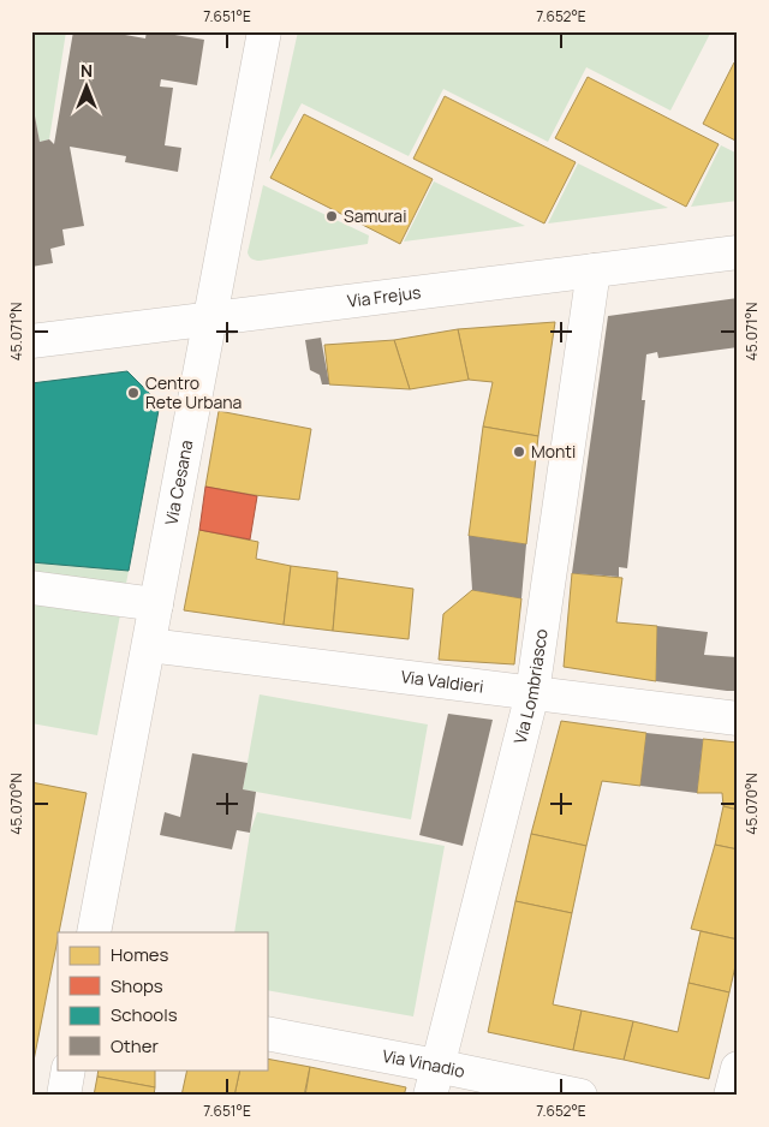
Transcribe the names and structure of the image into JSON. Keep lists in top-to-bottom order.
{
  "streets": {
    "street": [
      "Via Frejus",
      "Via Cesana",
      "Via Valdieri",
      "Via Lombriasco",
      "Via Vinadio"
    ]
  },
  "crossings": [
    ["Via Frejus", "Via Cesana"],
    ["Via Frejus", "Via Lombriasco"],
    ["Via Cesana", "Via Valdieri"],
    ["Via Valdieri", "Via Lombriasco"],
    ["Via Lombriasco", "Via Vinadio"]
  ],
  "places": ["Samurai", "Centro Rete Urbana", "Monti"],
  "legend": [
    "Homes",
    "Shops",
    "Schools",
    "Other"
  ],
  "north": "top",
  "coordinates": [
    "7.651°E",
    "7.652°E",
    "45.071°N",
    "45.070°N"
  ]
}
